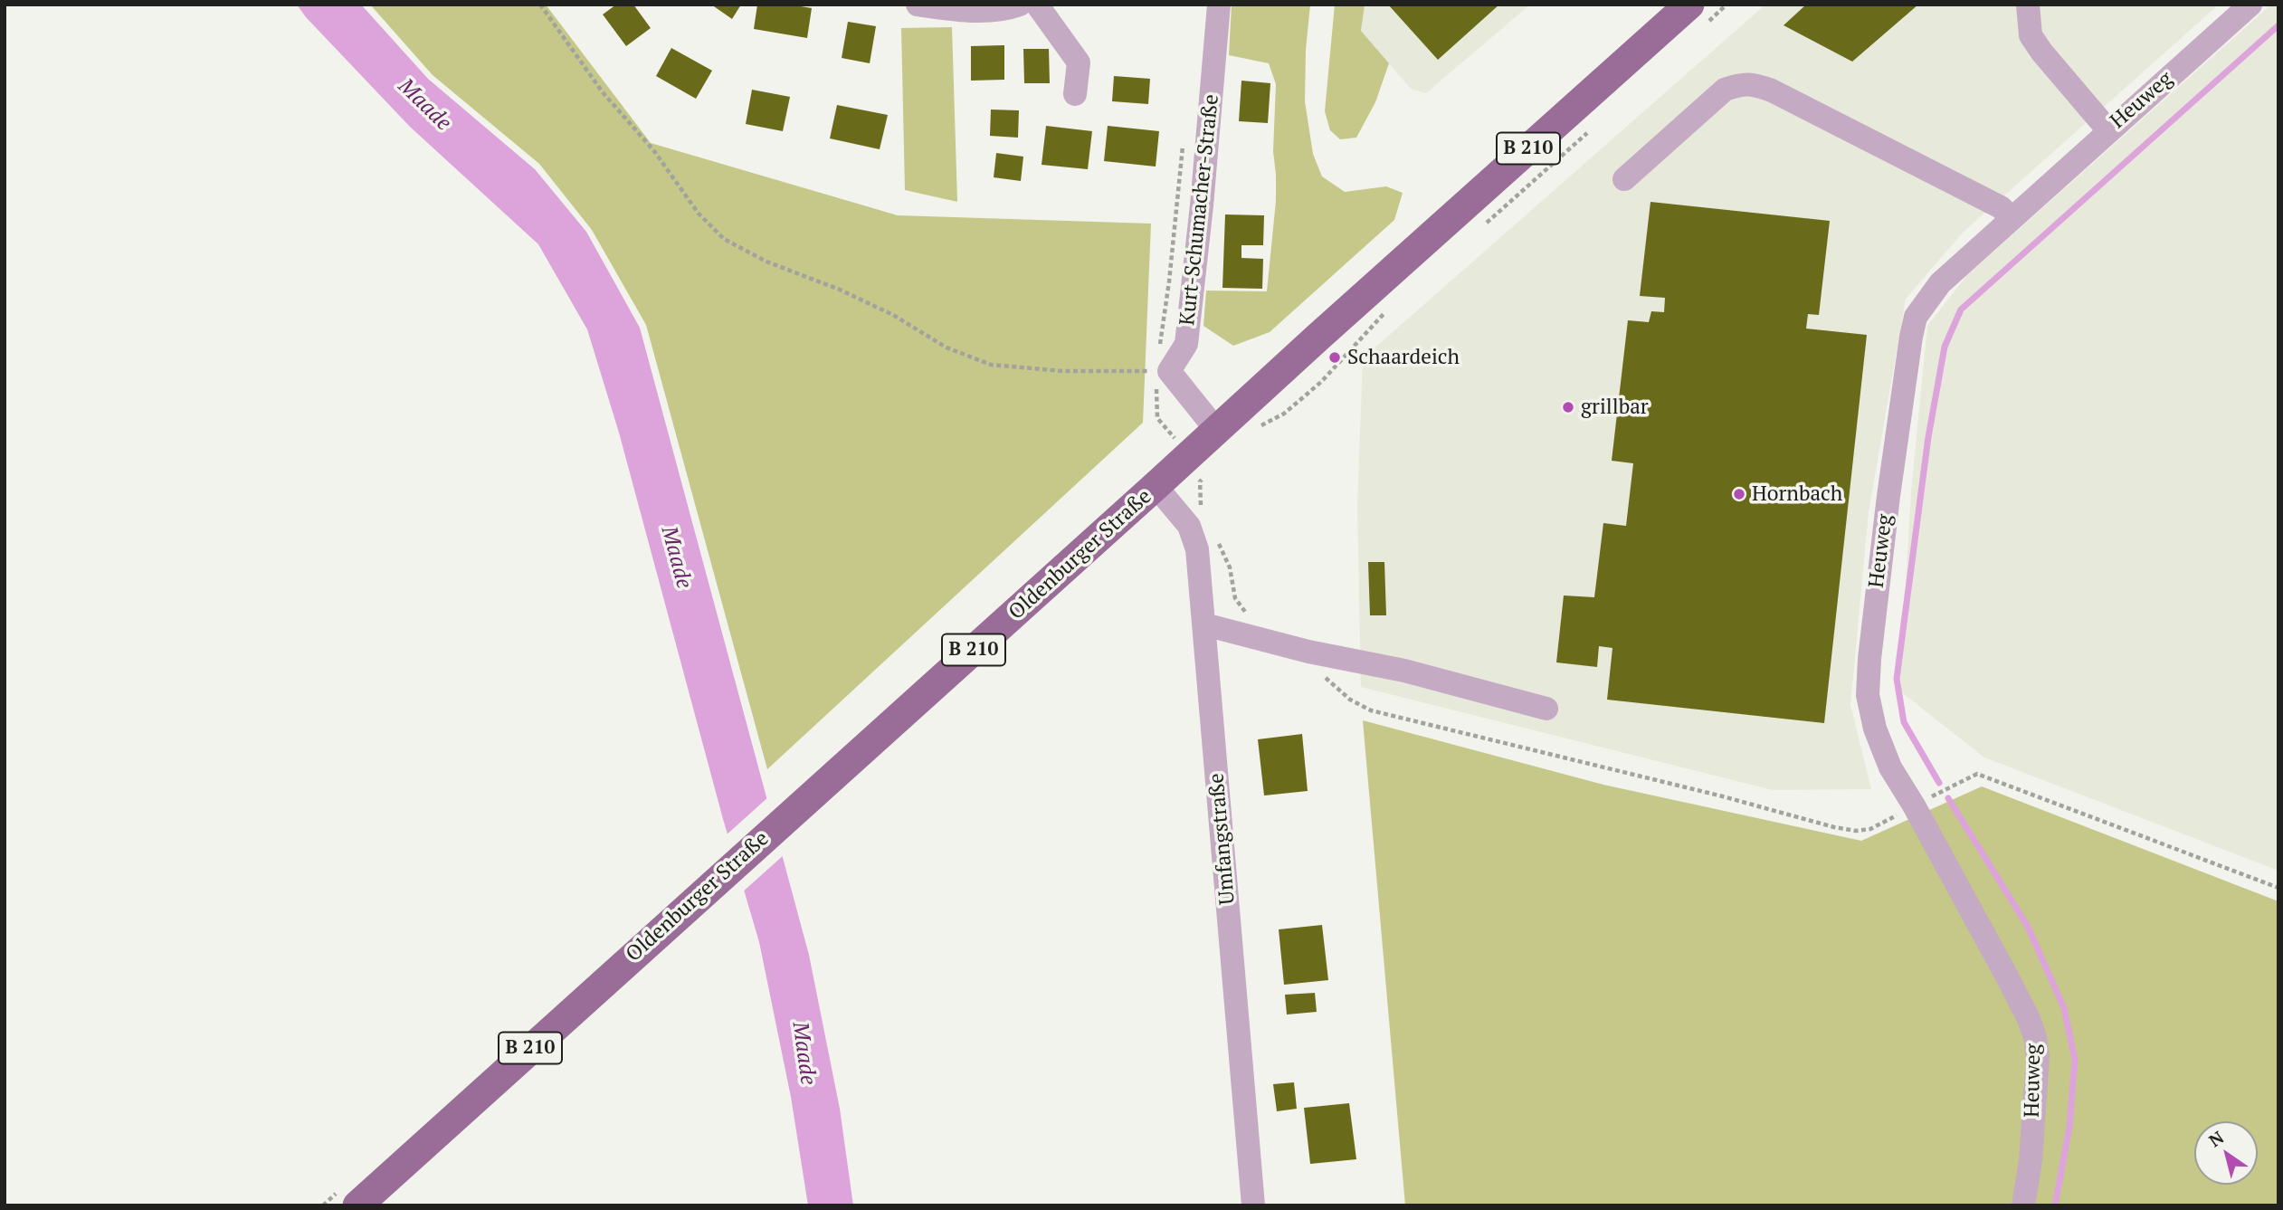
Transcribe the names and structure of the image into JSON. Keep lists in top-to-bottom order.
{
  "streets": {
    "main road": ["B 210", "Oldenburger Straße"],
    "street": ["Heuweg", "Kurt-Schumacher-Straße", "Umfangstraße"]
  },
  "crossings": [
    ["Oldenburger Straße", "Umfangstraße"]
  ],
  "water": ["Maade"],
  "places": ["Schaardeich", "grillbar", "Hornbach"],
  "north": "top left"
}
